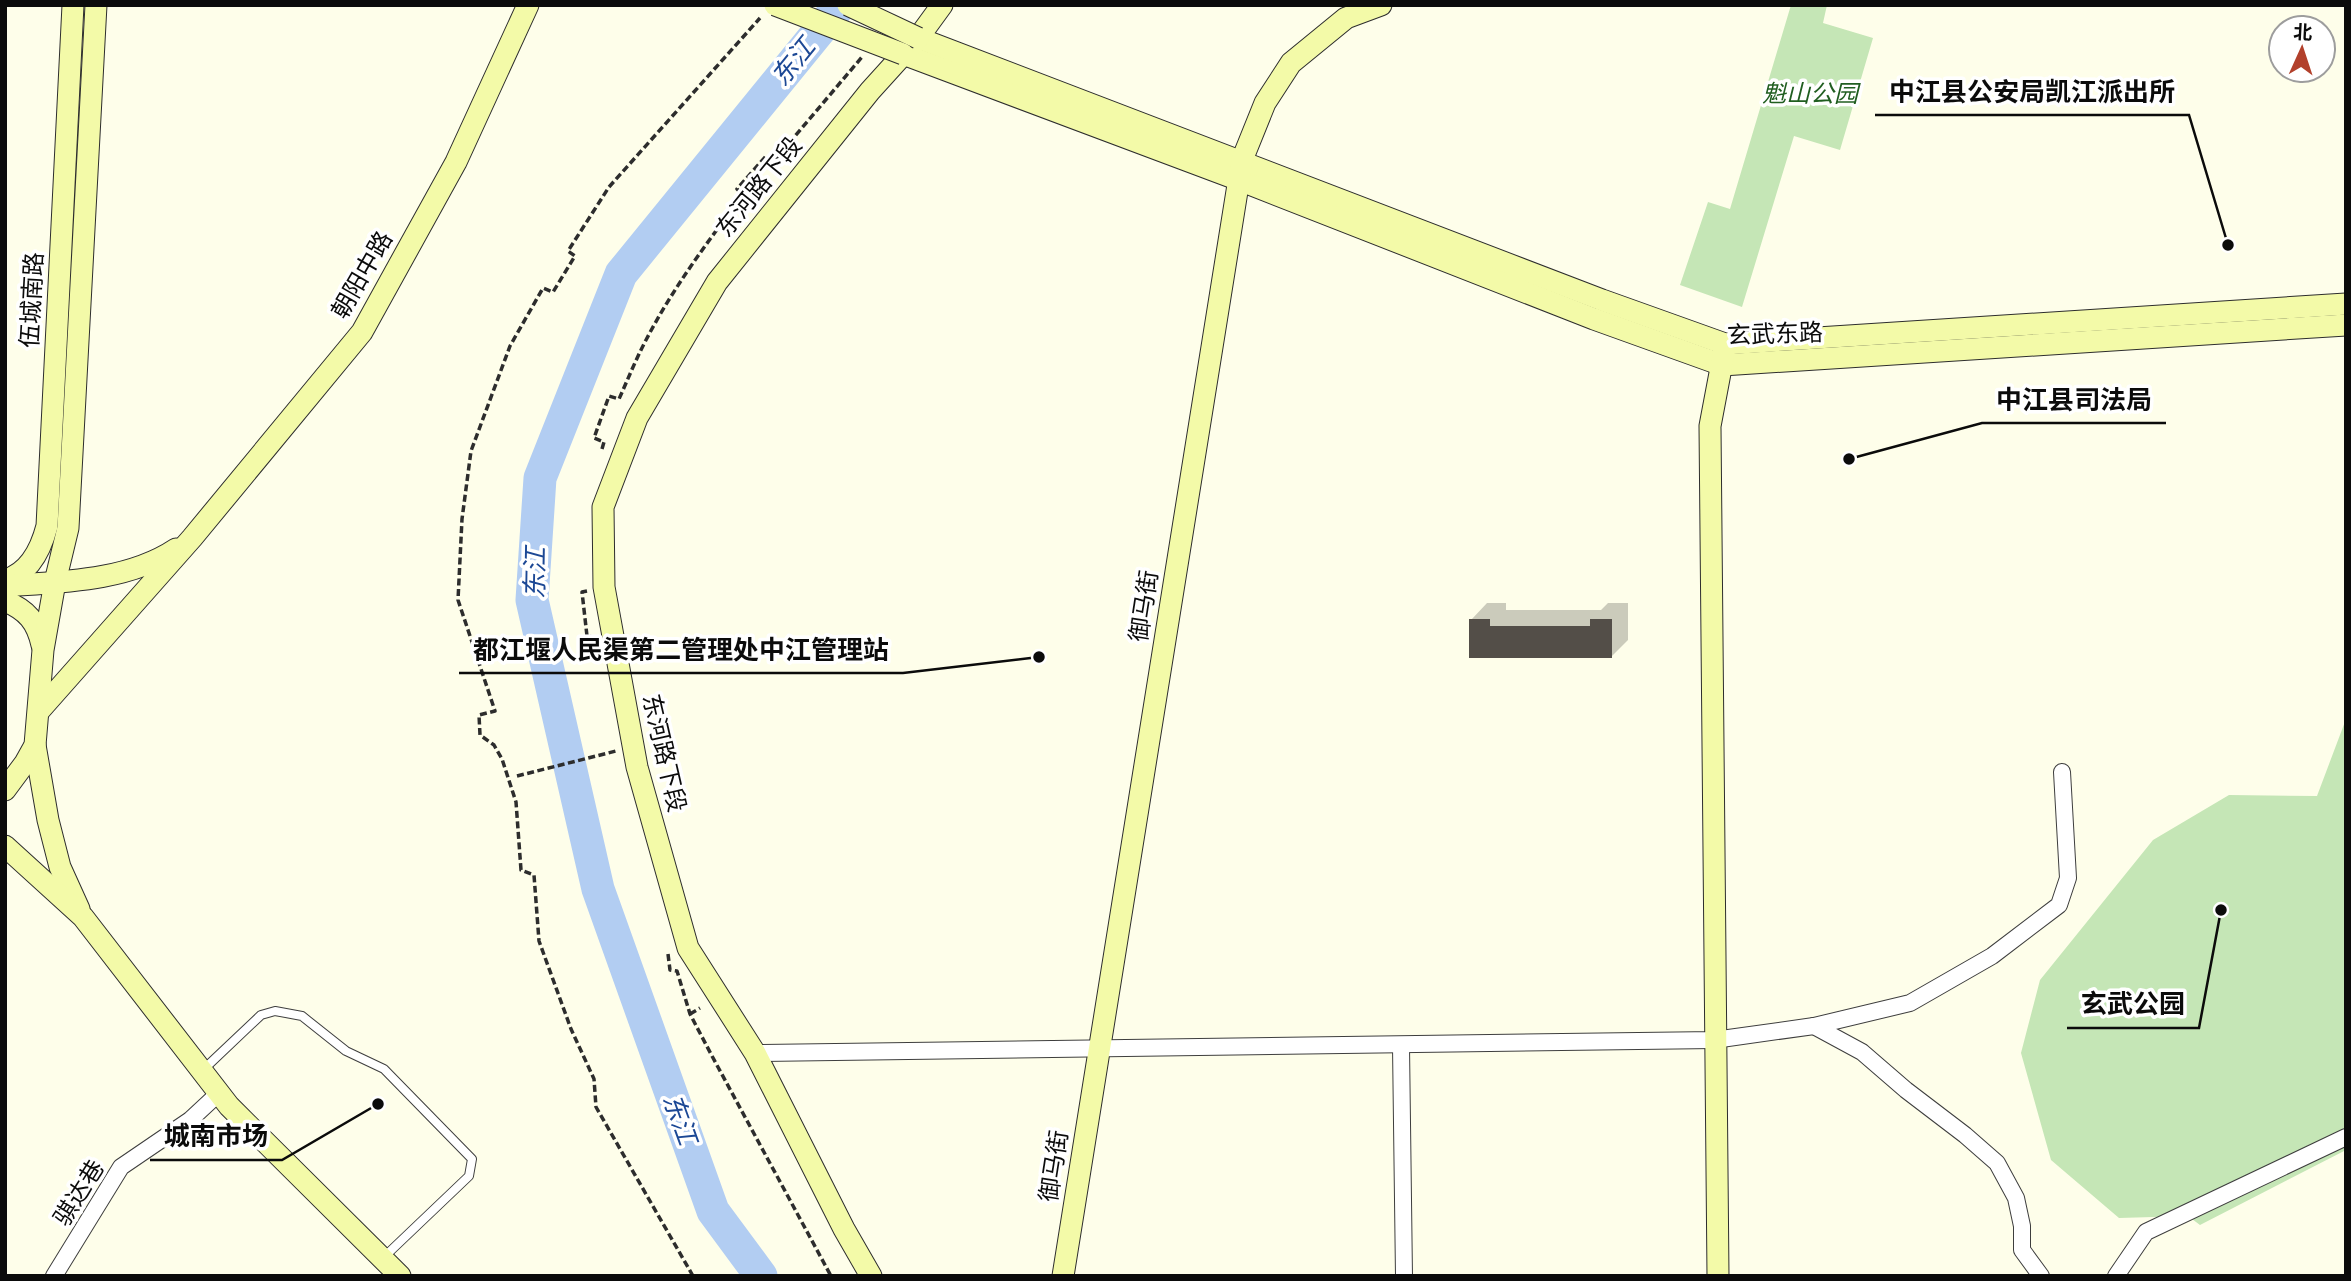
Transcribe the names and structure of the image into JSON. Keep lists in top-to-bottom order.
{
  "streets": {
    "street": [
      "东河路下段",
      "朝阳中路",
      "伍城南路",
      "玄武东路",
      "御马街",
      "骐达巷"
    ]
  },
  "crossings": [
    ["朝阳中路", "伍城南路"],
    ["玄武东路", "御马街"]
  ],
  "water": ["东江"],
  "parks": ["魁山公园"],
  "places": [
    "中江县公安局凯江派出所",
    "中江县司法局",
    "都江堰人民渠第二管理处中江管理站",
    "玄武公园",
    "城南市场"
  ],
  "north": "top"
}
